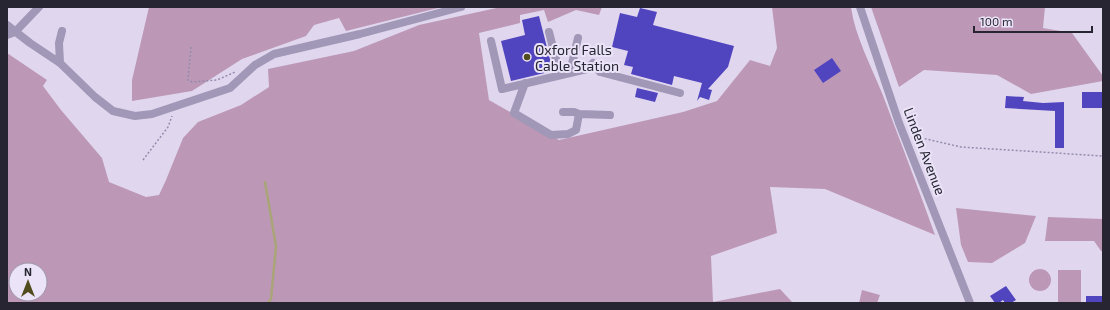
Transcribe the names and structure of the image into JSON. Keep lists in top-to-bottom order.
{
  "streets": {
    "street": ["Linden Avenue"]
  },
  "places": ["Oxford Falls Cable Station"],
  "scale_bar": "100 m",
  "north": "top"
}
